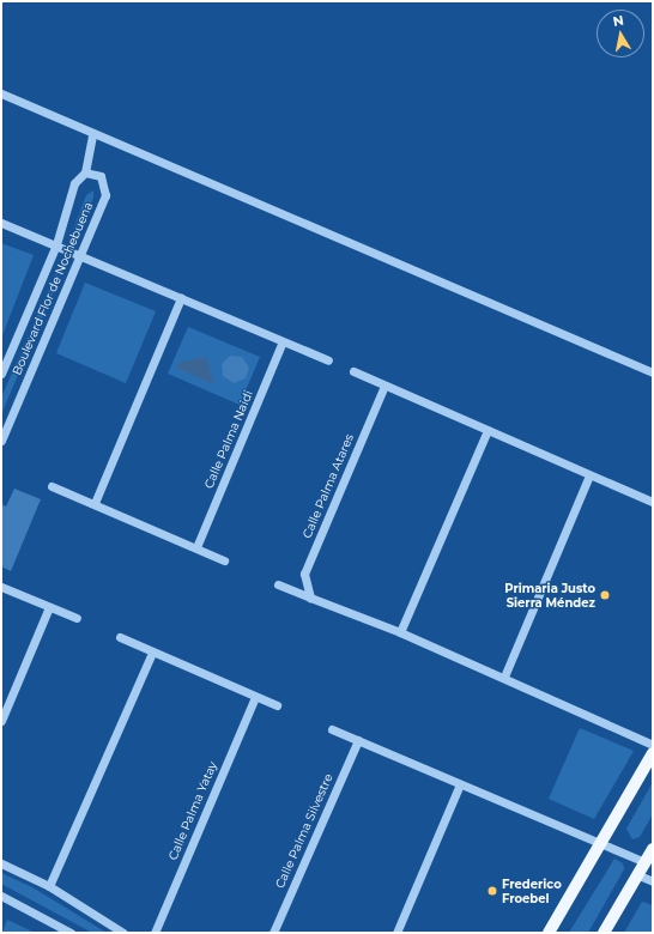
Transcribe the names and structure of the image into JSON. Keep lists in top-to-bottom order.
{
  "streets": {
    "street": [
      "Boulevard Flor de Nochebuena",
      "Calle Palma Naidi",
      "Calle Palma Atares",
      "Calle Palma Yatay",
      "Calle Palma Silvestre"
    ]
  },
  "places": ["Primaria Justo Sierra Méndez", "Frederico Froebel"],
  "north": "top"
}
